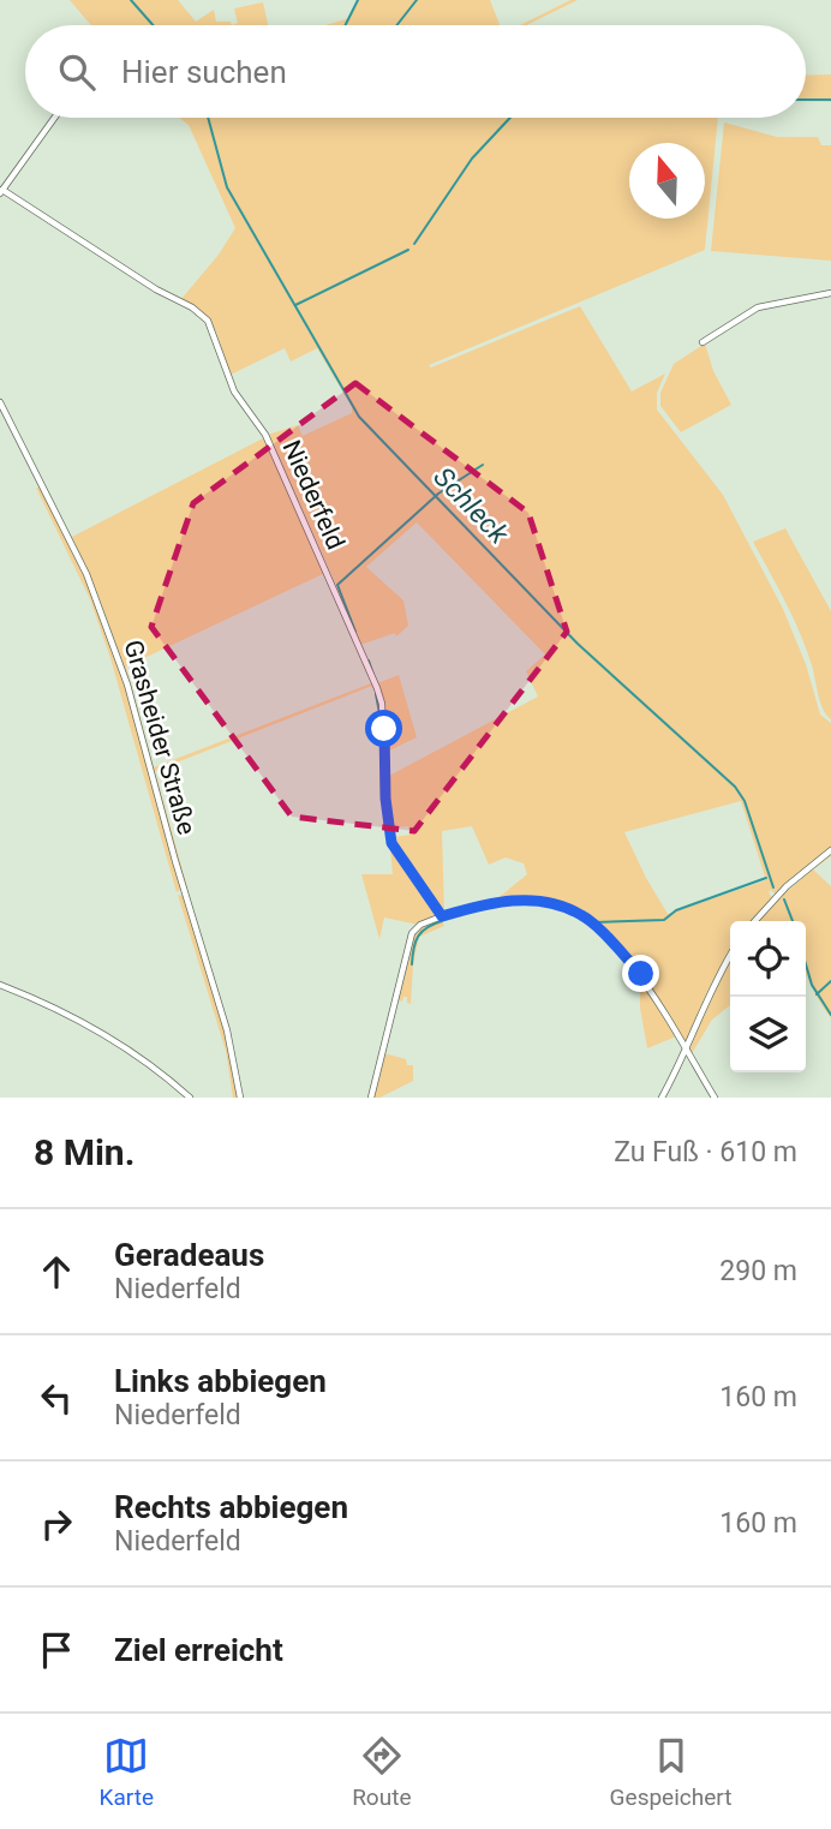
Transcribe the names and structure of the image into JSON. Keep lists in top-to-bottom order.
{
  "streets": {
    "street": ["Niederfeld", "Grasheider Straße"]
  },
  "water": ["Schleck"],
  "north": "top",
  "page": {
    "search": "Hier suchen",
    "heading": ["8 Min.", "Zu Fuß · 610 m"],
    "list": [
      ["Geradeaus", "Niederfeld", "290 m"],
      ["Links abbiegen", "Niederfeld", "160 m"],
      ["Rechts abbiegen", "Niederfeld", "160 m"],
      "Ziel erreicht"
    ],
    "nav": ["Karte", "Route", "Gespeichert"]
  }
}
